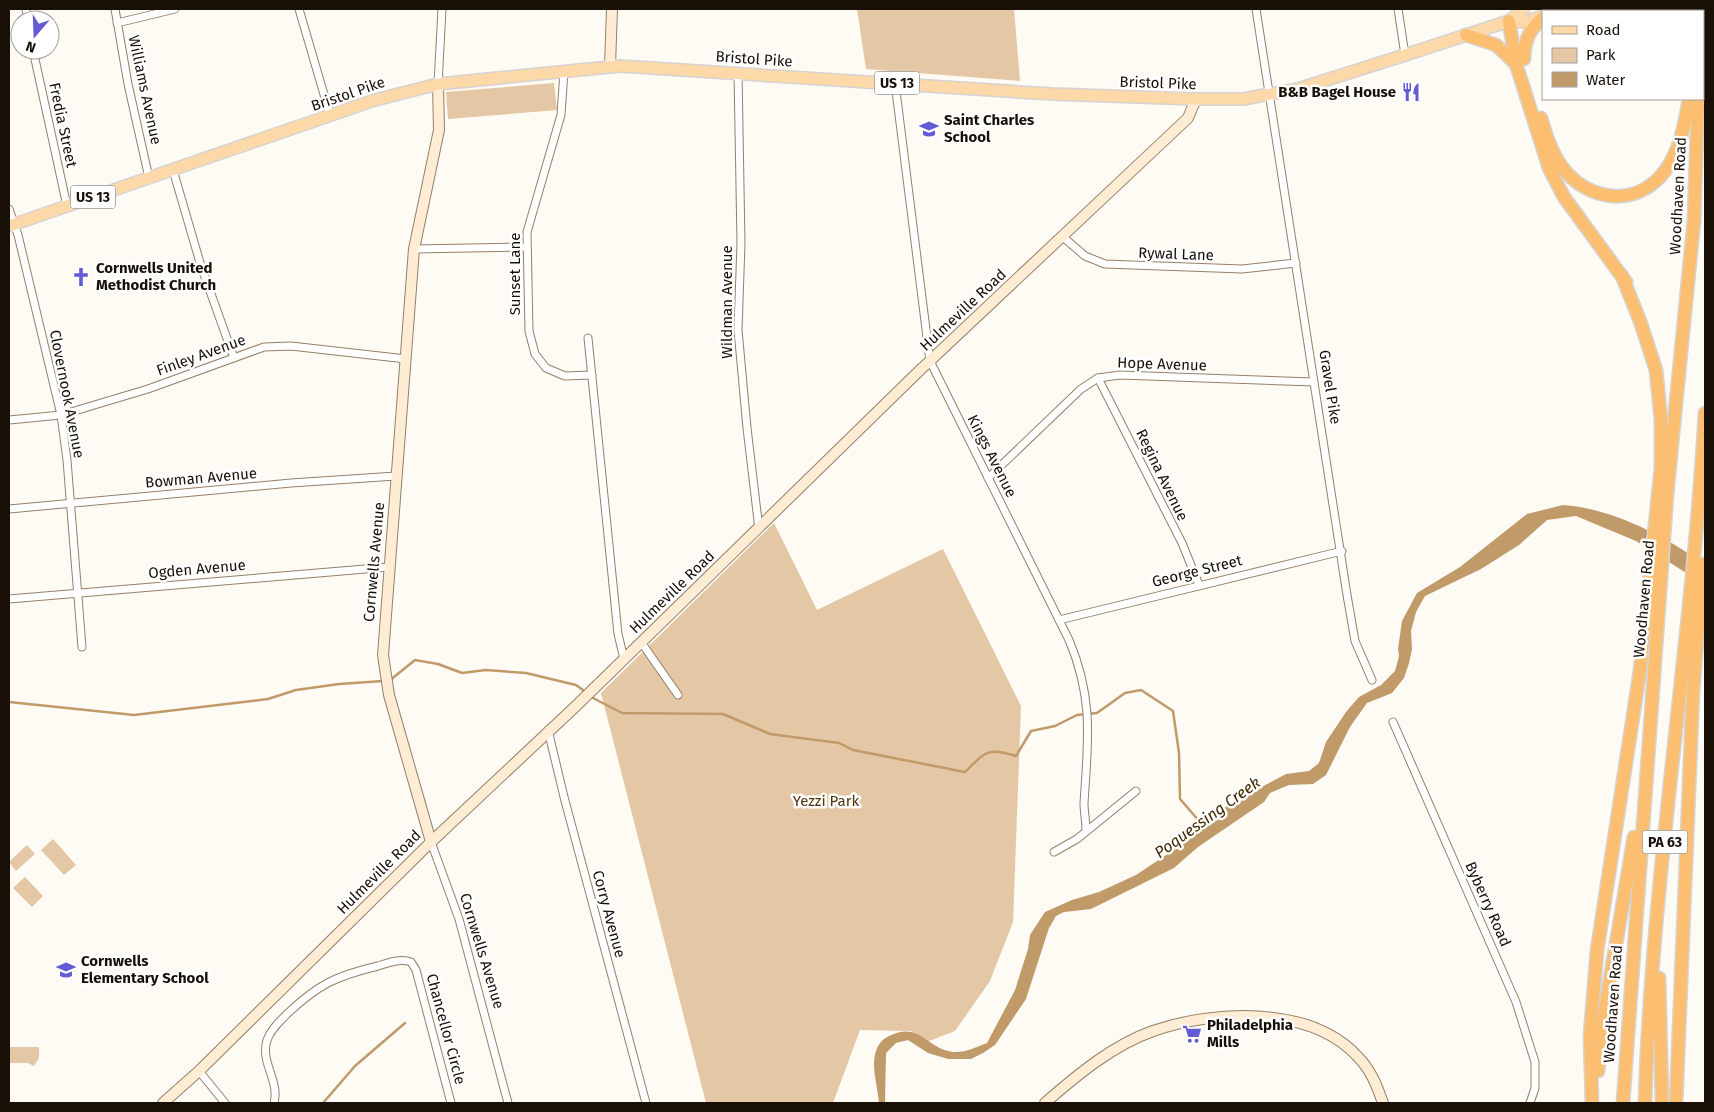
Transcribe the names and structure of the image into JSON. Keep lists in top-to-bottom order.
{
  "streets": {
    "highway": ["Woodhaven Road", "PA 63"],
    "main road": [
      "Bristol Pike",
      "US 13",
      "Hulmeville Road",
      "Cornwells Avenue"
    ],
    "street": [
      "Williams Avenue",
      "Fredia Street",
      "Rywal Lane",
      "Sunset Lane",
      "Wildman Avenue",
      "Finley Avenue",
      "Hope Avenue",
      "Gravel Pike",
      "Clovernook Avenue",
      "Kings Avenue",
      "Regina Avenue",
      "Bowman Avenue",
      "Ogden Avenue",
      "George Street",
      "Byberry Road",
      "Corry Avenue",
      "Chancellor Circle"
    ]
  },
  "crossings": [
    ["Bristol Pike", "Williams Avenue"],
    ["Bristol Pike", "Fredia Street"],
    ["Bristol Pike", "Sunset Lane"],
    ["Bristol Pike", "Wildman Avenue"],
    ["Bristol Pike", "Hulmeville Road"],
    ["Bristol Pike", "Gravel Pike"],
    ["Bristol Pike", "Clovernook Avenue"],
    ["Bristol Pike", "Kings Avenue"],
    ["Bristol Pike", "Cornwells Avenue"],
    ["Rywal Lane", "Hulmeville Road"],
    ["Rywal Lane", "Gravel Pike"],
    ["Wildman Avenue", "Hulmeville Road"],
    ["Hulmeville Road", "Kings Avenue"],
    ["Hulmeville Road", "Cornwells Avenue"],
    ["Hulmeville Road", "Corry Avenue"],
    ["Finley Avenue", "Clovernook Avenue"],
    ["Finley Avenue", "Cornwells Avenue"],
    ["Hope Avenue", "Gravel Pike"],
    ["Hope Avenue", "Kings Avenue"],
    ["Hope Avenue", "Regina Avenue"],
    ["Gravel Pike", "George Street"],
    ["Clovernook Avenue", "Bowman Avenue"],
    ["Clovernook Avenue", "Ogden Avenue"],
    ["Kings Avenue", "George Street"],
    ["Regina Avenue", "George Street"],
    ["Bowman Avenue", "Cornwells Avenue"],
    ["Cornwells Avenue", "Ogden Avenue"]
  ],
  "water": ["Poquessing Creek"],
  "parks": ["Yezzi Park"],
  "places": {
    "restaurant": ["B&B Bagel House"],
    "school or university": ["Saint Charles School", "Cornwells Elementary School"],
    "church": ["Cornwells United Methodist Church"],
    "supermarket": ["Philadelphia Mills"]
  },
  "legend": ["Road", "Park", "Water"],
  "north": "bottom"
}
